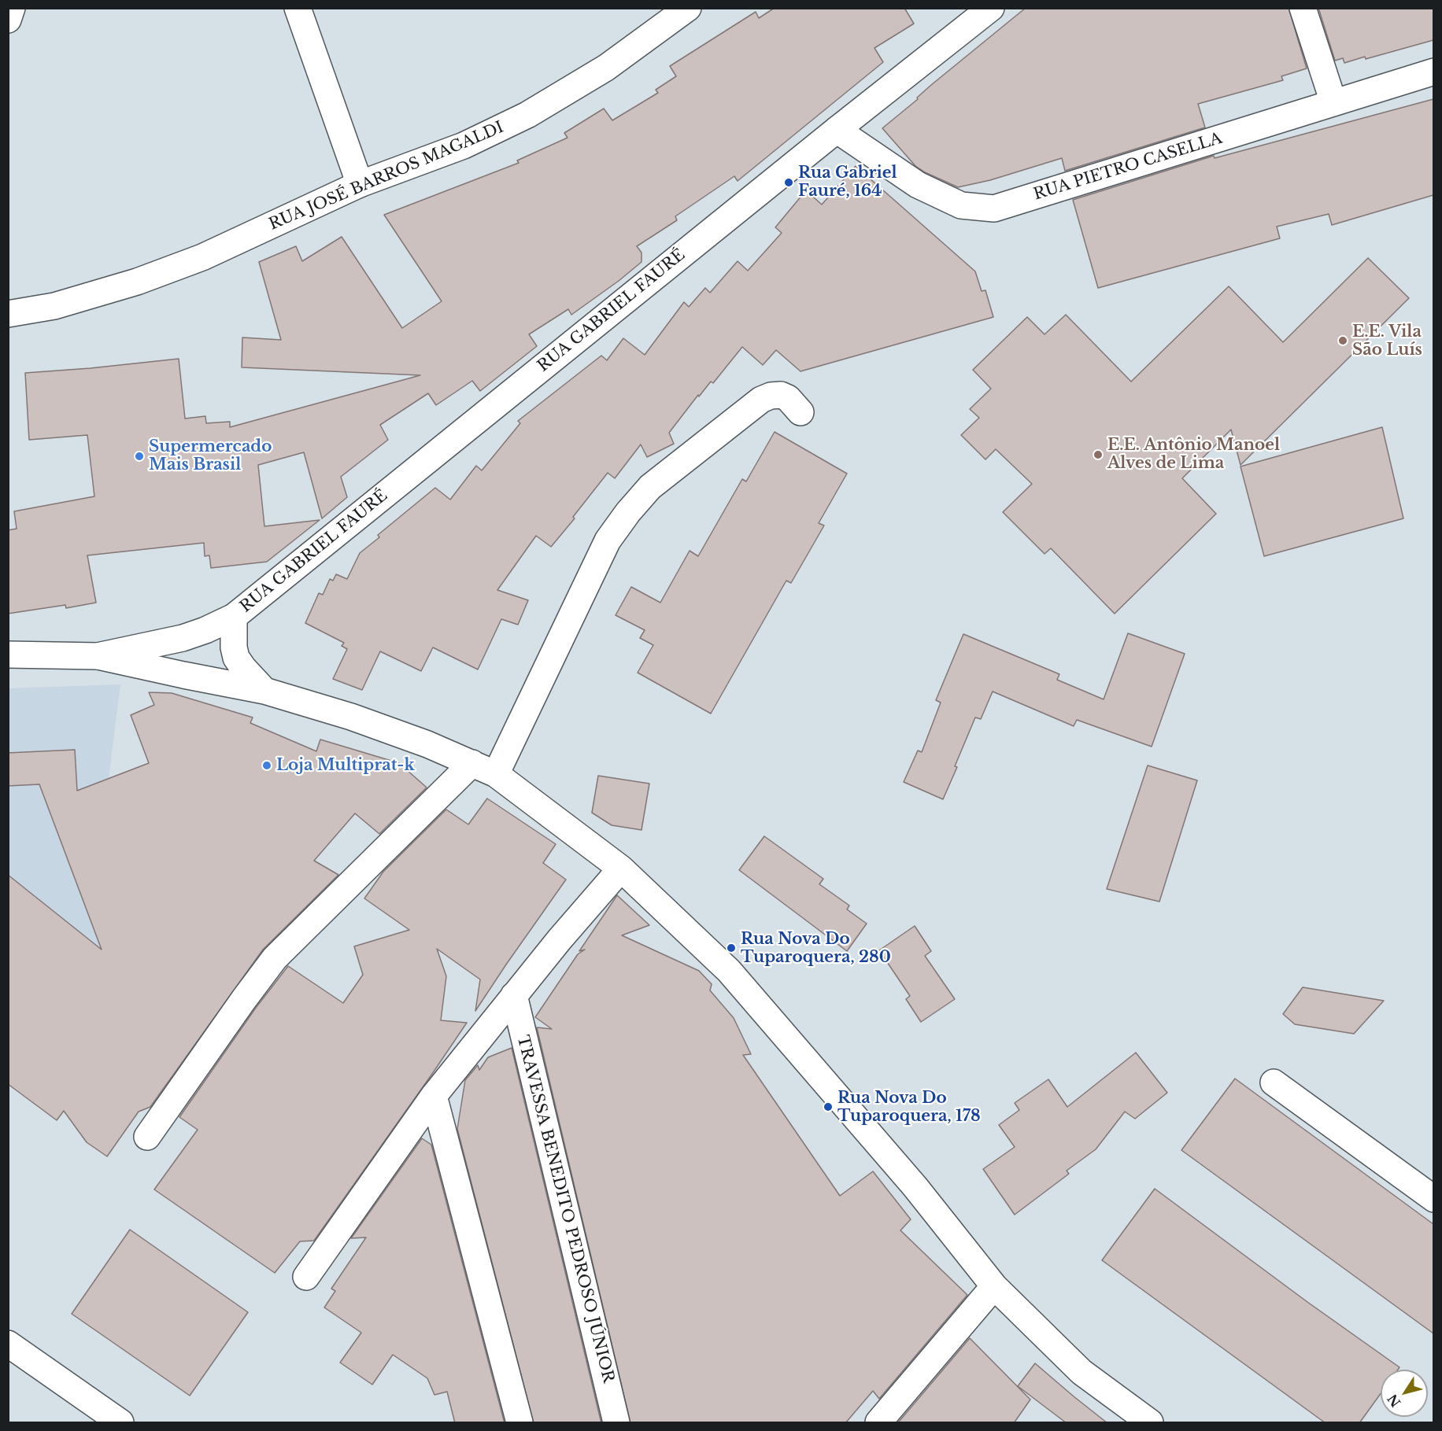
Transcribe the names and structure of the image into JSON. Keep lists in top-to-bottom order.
{
  "streets": {
    "street": [
      "RUA PIETRO CASELLA",
      "RUA JOSÉ BARROS MAGALDI",
      "RUA GABRIEL FAURÉ",
      "TRAVESSA BENEDITO PEDROSO JÚNIOR"
    ]
  },
  "crossings": [
    ["RUA PIETRO CASELLA", "RUA GABRIEL FAURÉ"]
  ],
  "places": [
    "Rua Gabriel Fauré, 164",
    "E.E. Vila São Luís",
    "E.E. Antônio Manoel Alves de Lima",
    "Supermercado Mais Brasil",
    "Loja Multiprat-k",
    "Rua Nova Do Tuparoquera, 280",
    "Rua Nova Do Tuparoquera, 178"
  ],
  "north": "bottom left"
}
